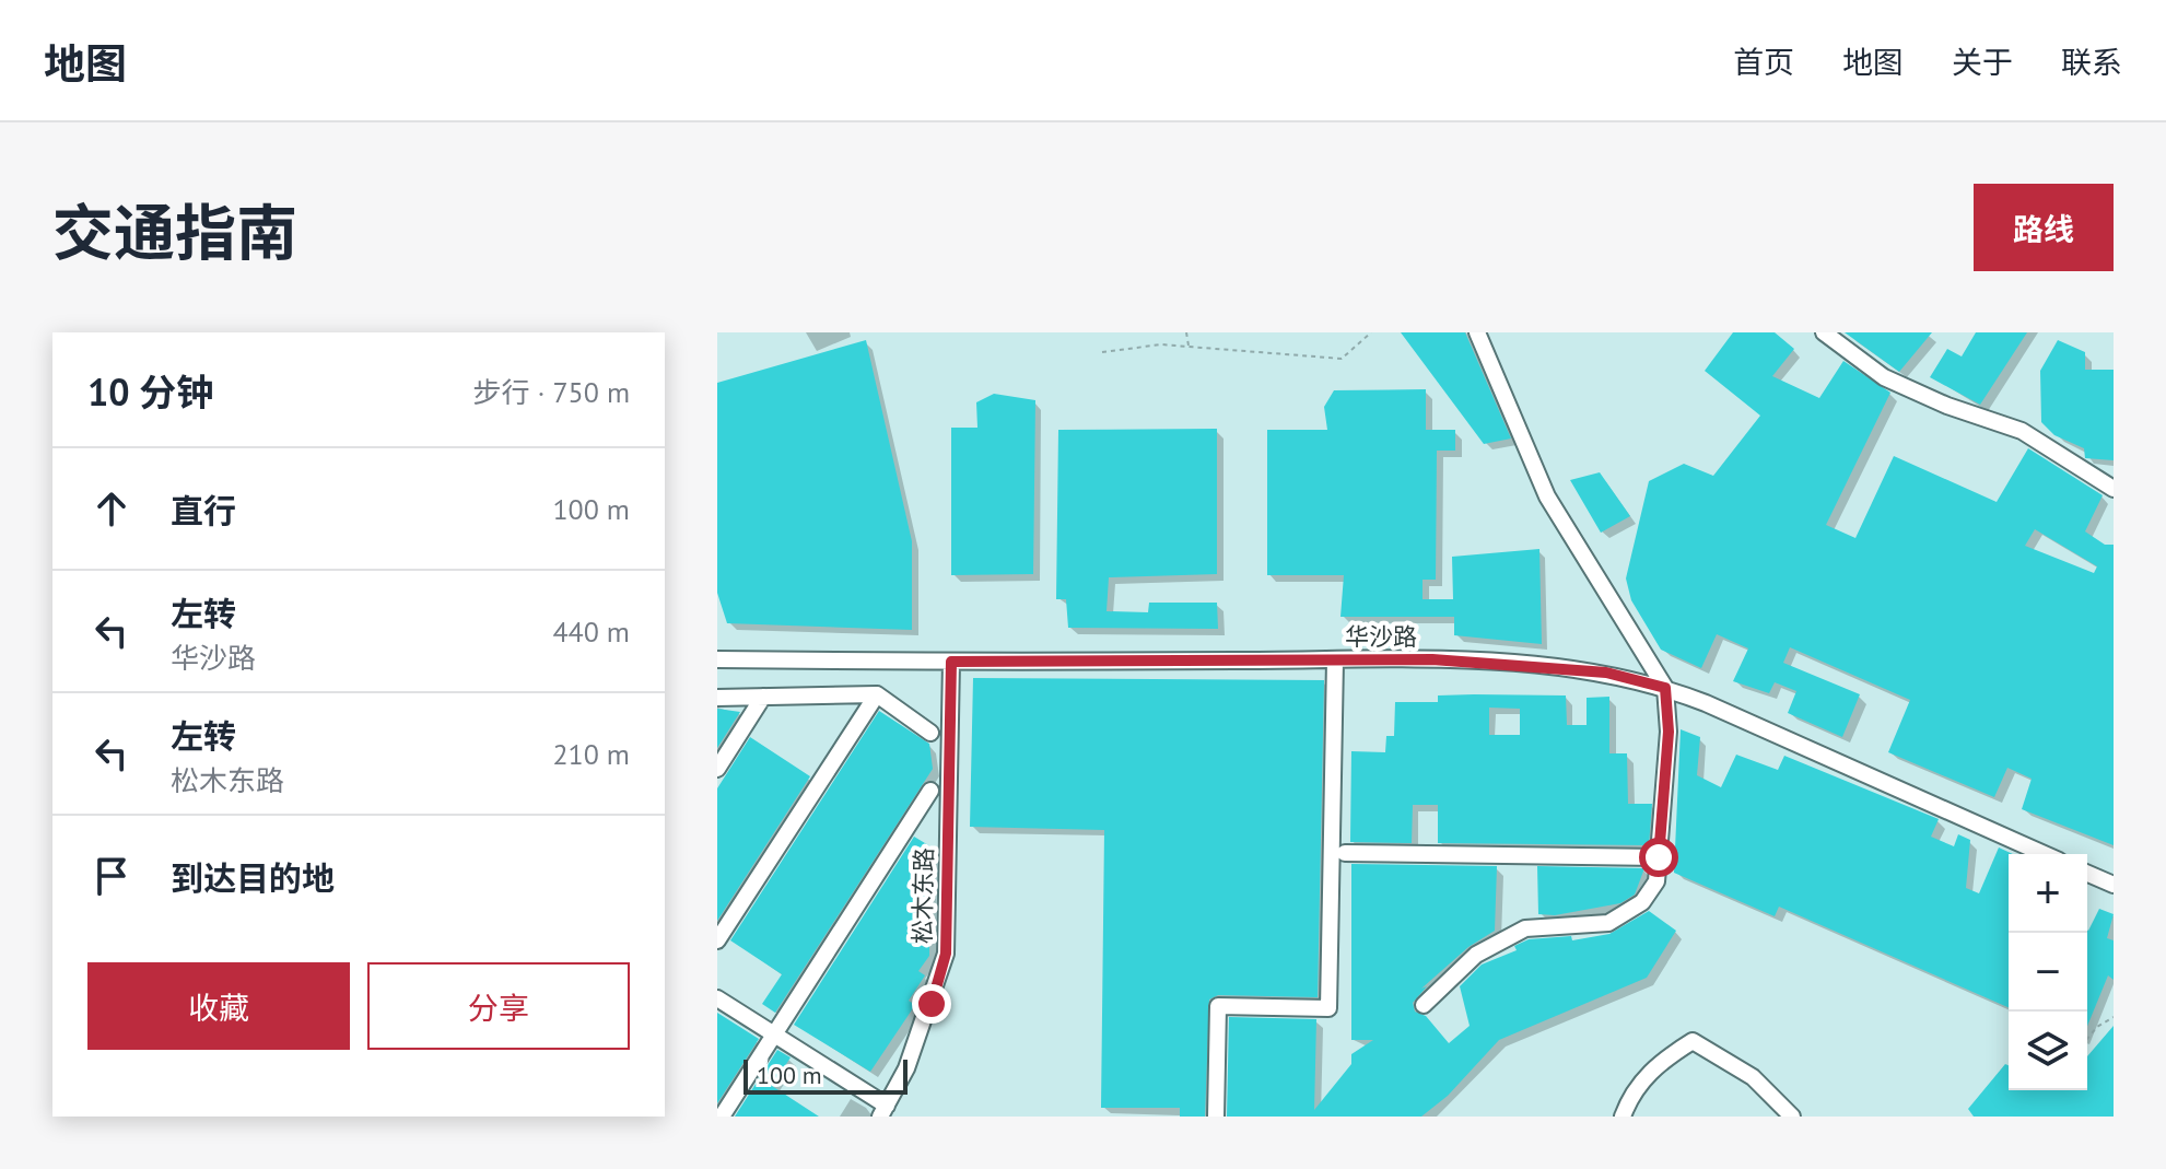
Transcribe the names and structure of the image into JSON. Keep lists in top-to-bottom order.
{
  "streets": {
    "street": ["华沙路", "松木东路"]
  },
  "crossings": [
    ["华沙路", "松木东路"]
  ],
  "scale_bar": "100 m",
  "page": {
    "header": "地图",
    "nav": [
      "首页",
      "地图",
      "关于",
      "联系"
    ],
    "title": "交通指南",
    "buttons": [
      "路线",
      ["收藏", "分享"]
    ],
    "heading": ["10 分钟", "步行 · 750 m"],
    "list": [
      ["直行", "100 m"],
      ["左转", "华沙路", "440 m"],
      ["左转", "松木东路", "210 m"],
      "到达目的地"
    ],
    "map_buttons": ["+", "−"],
    "scale": "100 m"
  }
}
